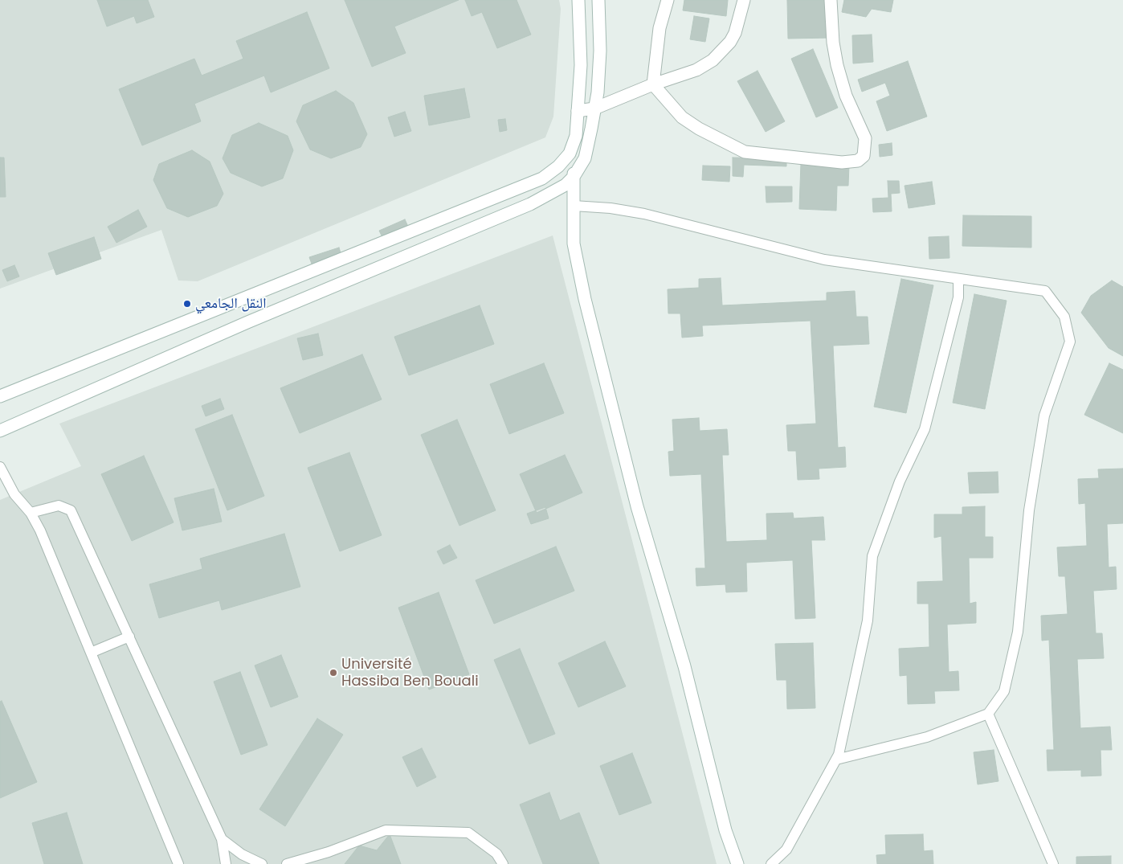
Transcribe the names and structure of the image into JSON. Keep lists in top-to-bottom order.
{
  "places": ["النقل الجامعي", "Université Hassiba Ben Bouali"]
}
